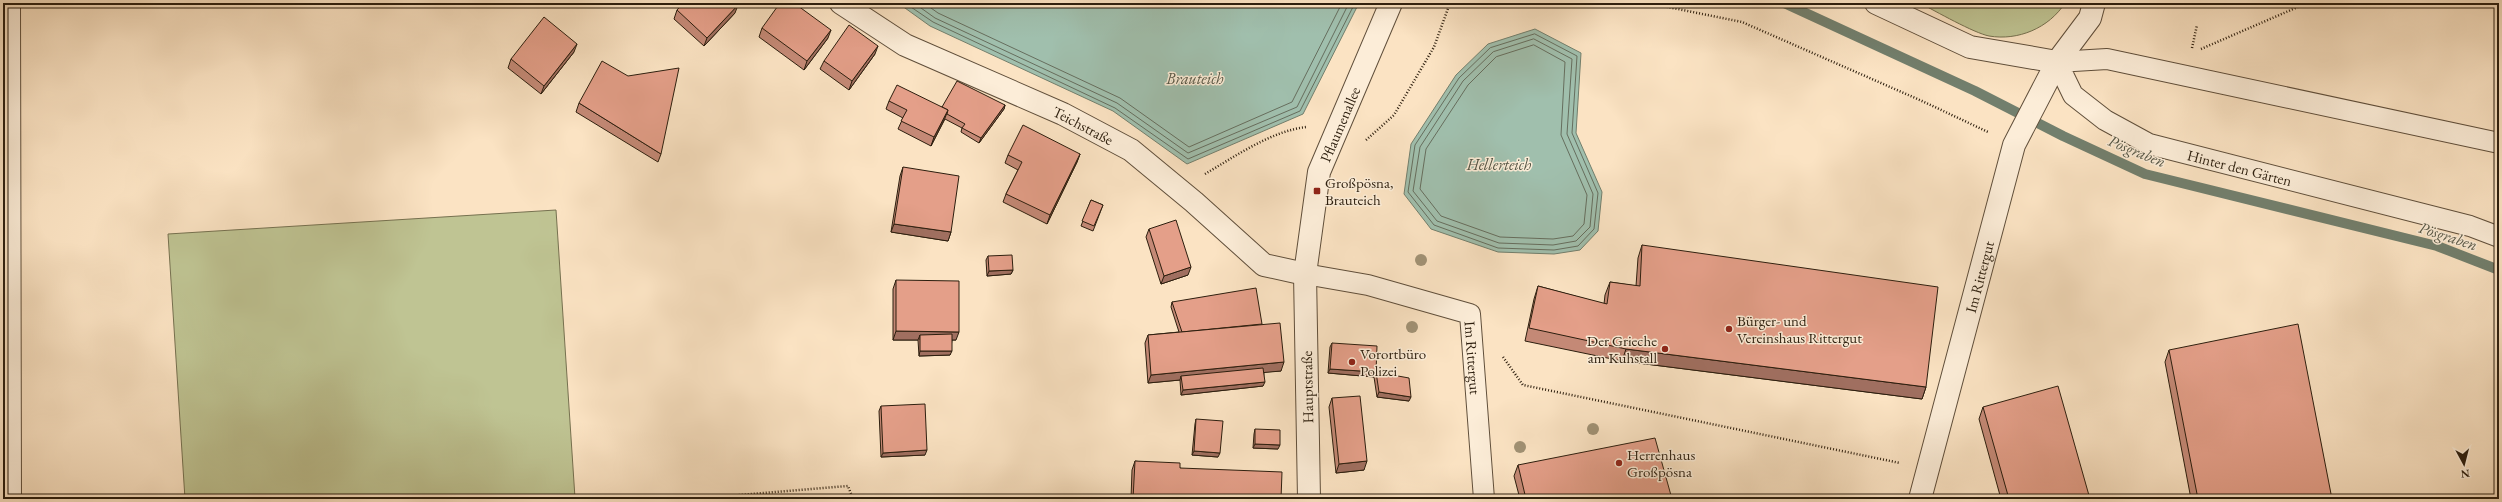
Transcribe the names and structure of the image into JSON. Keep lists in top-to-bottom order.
{
  "streets": {
    "street": [
      "Pflaumenallee",
      "Teichstraße",
      "Im Rittergut",
      "Hauptstraße"
    ],
    "lane": ["Hinter den Gärten"]
  },
  "crossings": [
    ["Pflaumenallee", "Teichstraße"],
    ["Pflaumenallee", "Im Rittergut"],
    ["Pflaumenallee", "Hauptstraße"],
    ["Teichstraße", "Im Rittergut"],
    ["Teichstraße", "Hauptstraße"],
    ["Hinter den Gärten", "Im Rittergut"],
    ["Im Rittergut", "Hauptstraße"]
  ],
  "water": ["Brauteich", "Pösgraben", "Hellerteich"],
  "places": {
    "transit": ["Großpösna, Brauteich"],
    "other": [
      "Bürger- und Vereinshaus Rittergut",
      "Der Grieche am Kuhstall",
      "Vorortbüro Polizei",
      "Herrenhaus Großpösna"
    ]
  },
  "north": "bottom"
}
